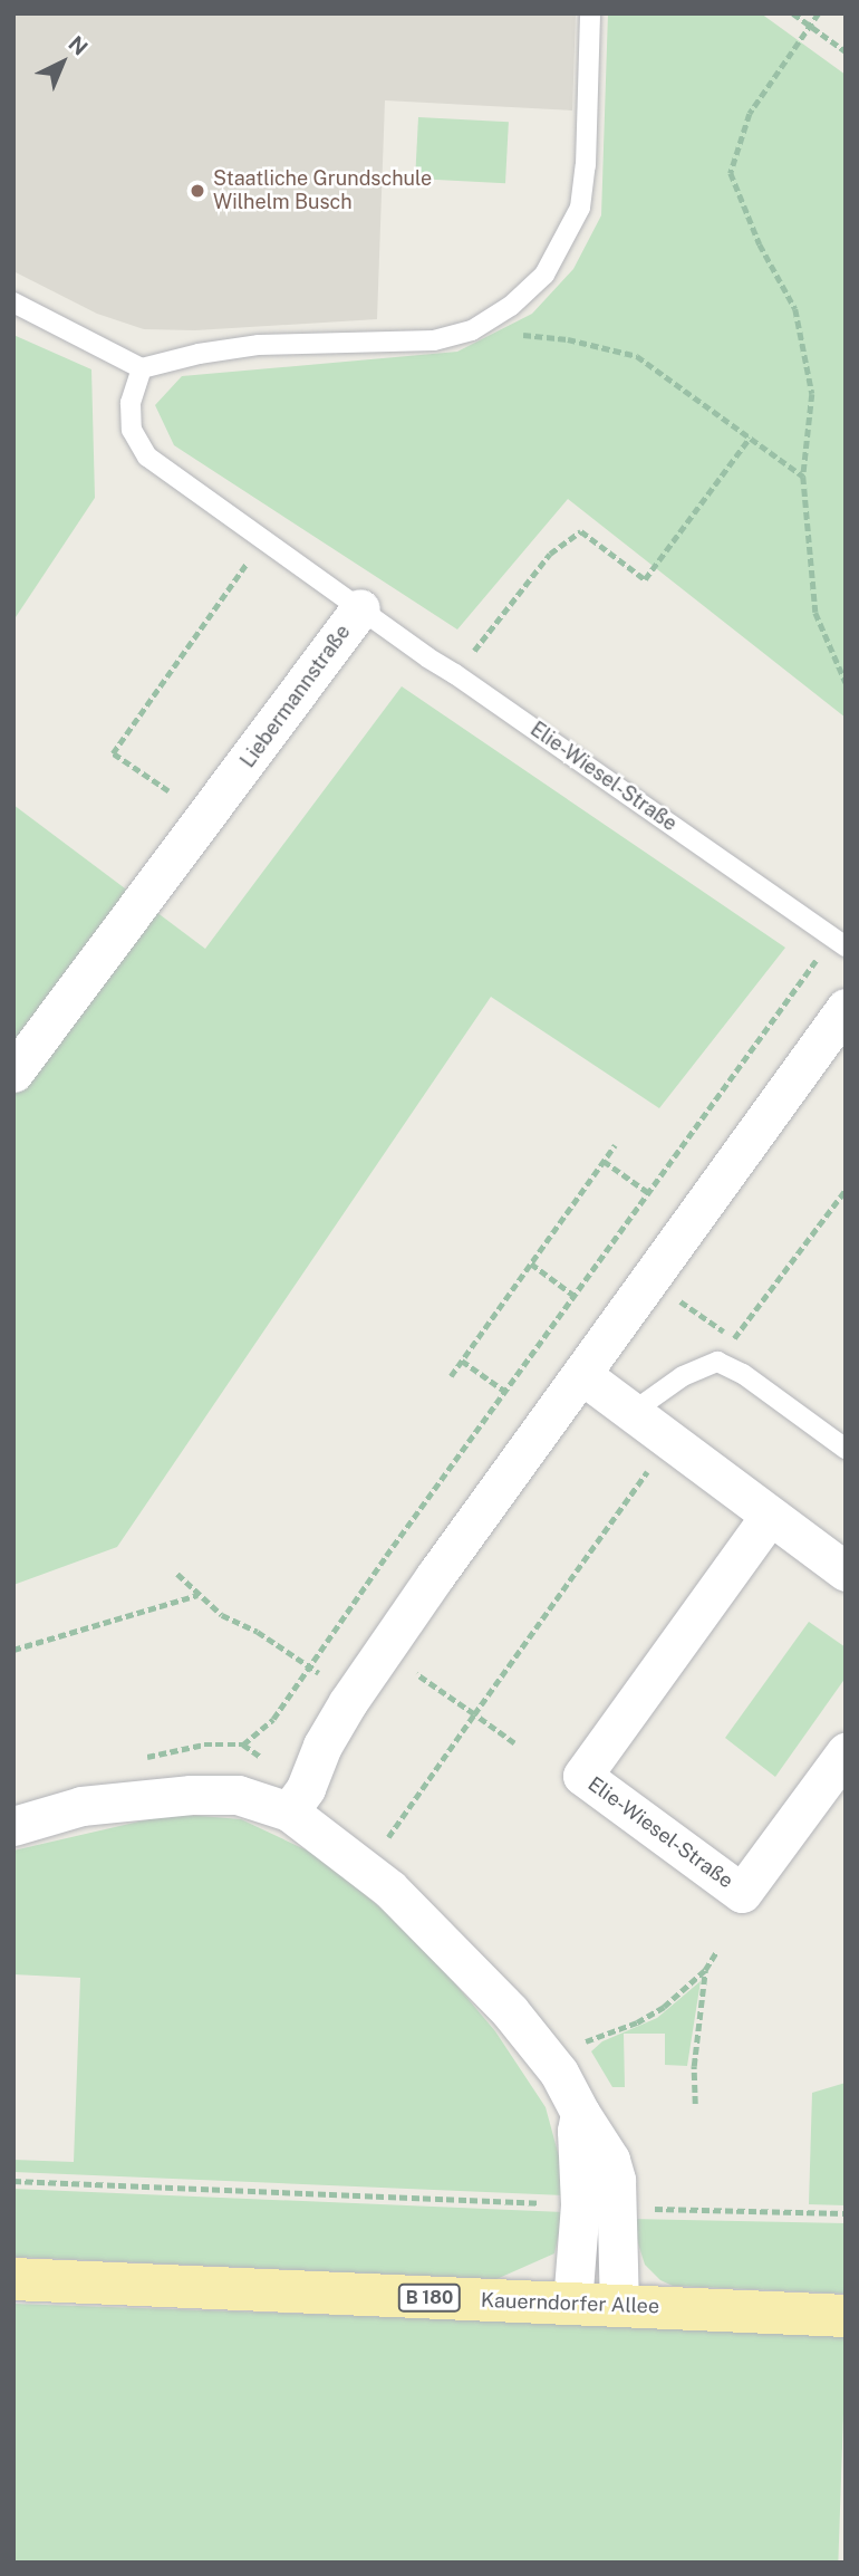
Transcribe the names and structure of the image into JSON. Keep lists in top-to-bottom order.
{
  "streets": {
    "main road": ["B 180", "Kauerndorfer Allee"],
    "street": ["Liebermannstraße", "Elie-Wiesel-Straße"]
  },
  "crossings": [
    ["Liebermannstraße", "Elie-Wiesel-Straße"]
  ],
  "places": ["Staatliche Grundschule Wilhelm Busch"],
  "north": "top right"
}
